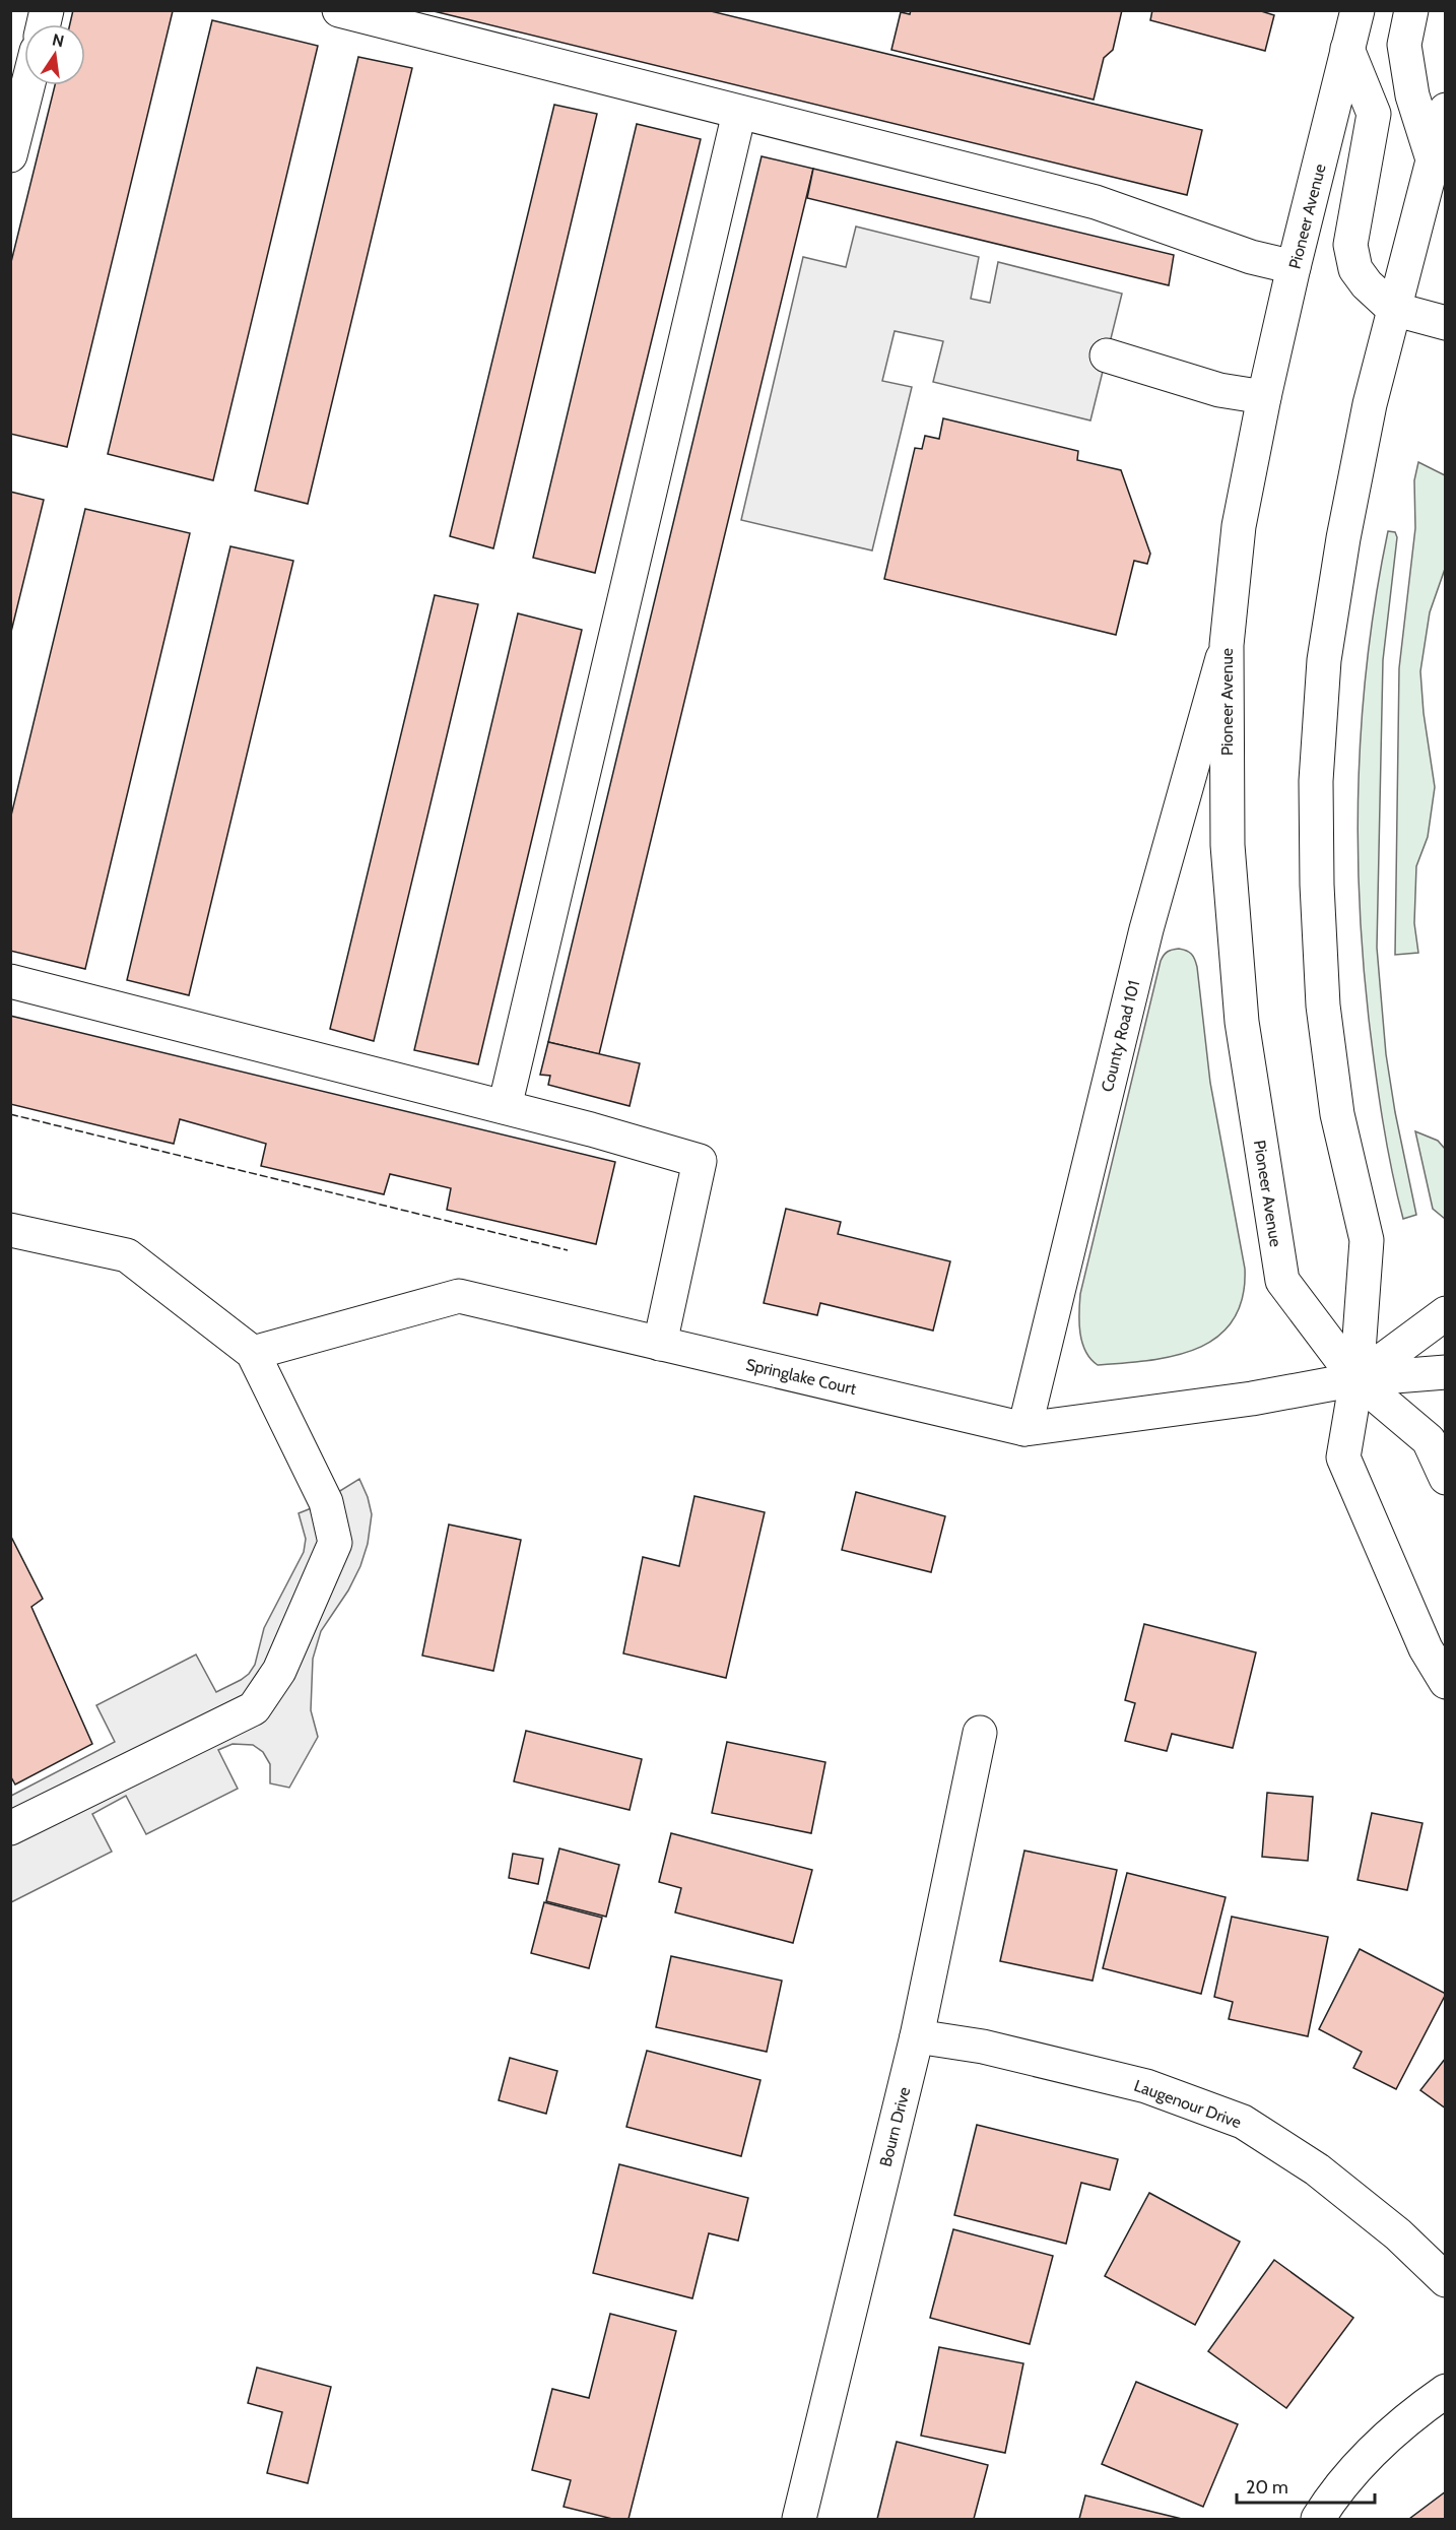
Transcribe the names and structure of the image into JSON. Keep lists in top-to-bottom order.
{
  "streets": {
    "main road": [
      "Pioneer Avenue",
      "County Road 101",
      "Springlake Court",
      "Laugenour Drive",
      "Bourn Drive"
    ]
  },
  "crossings": [
    ["Pioneer Avenue", "County Road 101"],
    ["Pioneer Avenue", "Springlake Court"],
    ["County Road 101", "Springlake Court"],
    ["Laugenour Drive", "Bourn Drive"]
  ],
  "scale_bar": "20 m",
  "north": "top"
}
